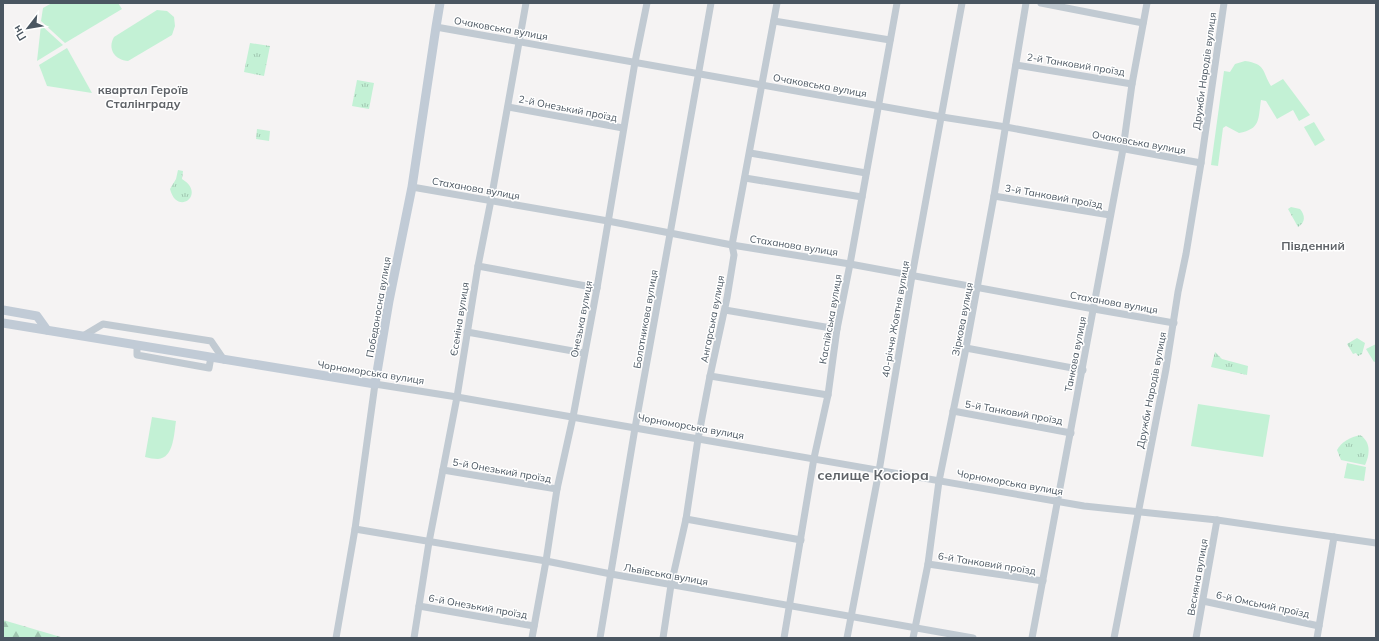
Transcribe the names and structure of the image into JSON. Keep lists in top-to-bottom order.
{
  "streets": {
    "street": [
      "Очаковська вулиця",
      "2-й Танковий проїзд",
      "Дружби Народів вулиця",
      "2-й Онезький проїзд",
      "Стаханова вулиця",
      "3-й Танковий проїзд",
      "Победоносна вулиця",
      "Єсеніна вулиця",
      "Онезька вулиця",
      "Болотникова вулиця",
      "Ангарська вулиця",
      "Каспійська вулиця",
      "40-річчя Жовтня вулиця",
      "Зіркова вулиця",
      "Танкова вулиця",
      "Чорноморська вулиця",
      "5-й Танковий проїзд",
      "5-й Онезький проїзд",
      "6-й Танковий проїзд",
      "Львівська вулиця",
      "Весняна вулиця",
      "6-й Омський проїзд",
      "6-й Онезький проїзд"
    ]
  },
  "crossings": [
    ["Очаковська вулиця", "Дружби Народів вулиця"],
    ["Очаковська вулиця", "Победоносна вулиця"],
    ["Очаковська вулиця", "Єсеніна вулиця"],
    ["Очаковська вулиця", "Онезька вулиця"],
    ["Очаковська вулиця", "Болотникова вулиця"],
    ["Очаковська вулиця", "Ангарська вулиця"],
    ["Очаковська вулиця", "Каспійська вулиця"],
    ["Очаковська вулиця", "40-річчя Жовтня вулиця"],
    ["Очаковська вулиця", "Зіркова вулиця"],
    ["Очаковська вулиця", "Танкова вулиця"],
    ["2-й Танковий проїзд", "Зіркова вулиця"],
    ["2-й Танковий проїзд", "Танкова вулиця"],
    ["Дружби Народів вулиця", "Стаханова вулиця"],
    ["Дружби Народів вулиця", "Чорноморська вулиця"],
    ["2-й Онезький проїзд", "Єсеніна вулиця"],
    ["2-й Онезький проїзд", "Онезька вулиця"],
    ["Стаханова вулиця", "Победоносна вулиця"],
    ["Стаханова вулиця", "Єсеніна вулиця"],
    ["Стаханова вулиця", "Онезька вулиця"],
    ["Стаханова вулиця", "Болотникова вулиця"],
    ["Стаханова вулиця", "Ангарська вулиця"],
    ["Стаханова вулиця", "Каспійська вулиця"],
    ["Стаханова вулиця", "40-річчя Жовтня вулиця"],
    ["Стаханова вулиця", "Зіркова вулиця"],
    ["Стаханова вулиця", "Танкова вулиця"],
    ["3-й Танковий проїзд", "Зіркова вулиця"],
    ["3-й Танковий проїзд", "Танкова вулиця"],
    ["Победоносна вулиця", "Чорноморська вулиця"],
    ["Победоносна вулиця", "Львівська вулиця"],
    ["Єсеніна вулиця", "Чорноморська вулиця"],
    ["Єсеніна вулиця", "5-й Онезький проїзд"],
    ["Єсеніна вулиця", "Львівська вулиця"],
    ["Єсеніна вулиця", "6-й Онезький проїзд"],
    ["Онезька вулиця", "Чорноморська вулиця"],
    ["Онезька вулиця", "5-й Онезький проїзд"],
    ["Онезька вулиця", "Львівська вулиця"],
    ["Онезька вулиця", "6-й Онезький проїзд"],
    ["Болотникова вулиця", "Чорноморська вулиця"],
    ["Болотникова вулиця", "Львівська вулиця"],
    ["Ангарська вулиця", "Чорноморська вулиця"],
    ["Ангарська вулиця", "Львівська вулиця"],
    ["Каспійська вулиця", "Чорноморська вулиця"],
    ["Каспійська вулиця", "Львівська вулиця"],
    ["40-річчя Жовтня вулиця", "Чорноморська вулиця"],
    ["40-річчя Жовтня вулиця", "Львівська вулиця"],
    ["Зіркова вулиця", "Чорноморська вулиця"],
    ["Зіркова вулиця", "5-й Танковий проїзд"],
    ["Зіркова вулиця", "6-й Танковий проїзд"],
    ["Зіркова вулиця", "Львівська вулиця"],
    ["Танкова вулиця", "Чорноморська вулиця"],
    ["Танкова вулиця", "5-й Танковий проїзд"],
    ["Танкова вулиця", "6-й Танковий проїзд"],
    ["Чорноморська вулиця", "Весняна вулиця"],
    ["Весняна вулиця", "6-й Омський проїзд"]
  ],
  "districts": ["квартал Героїв Сталінграду", "Південний", "селище Косіора"],
  "north": "bottom left"
}
